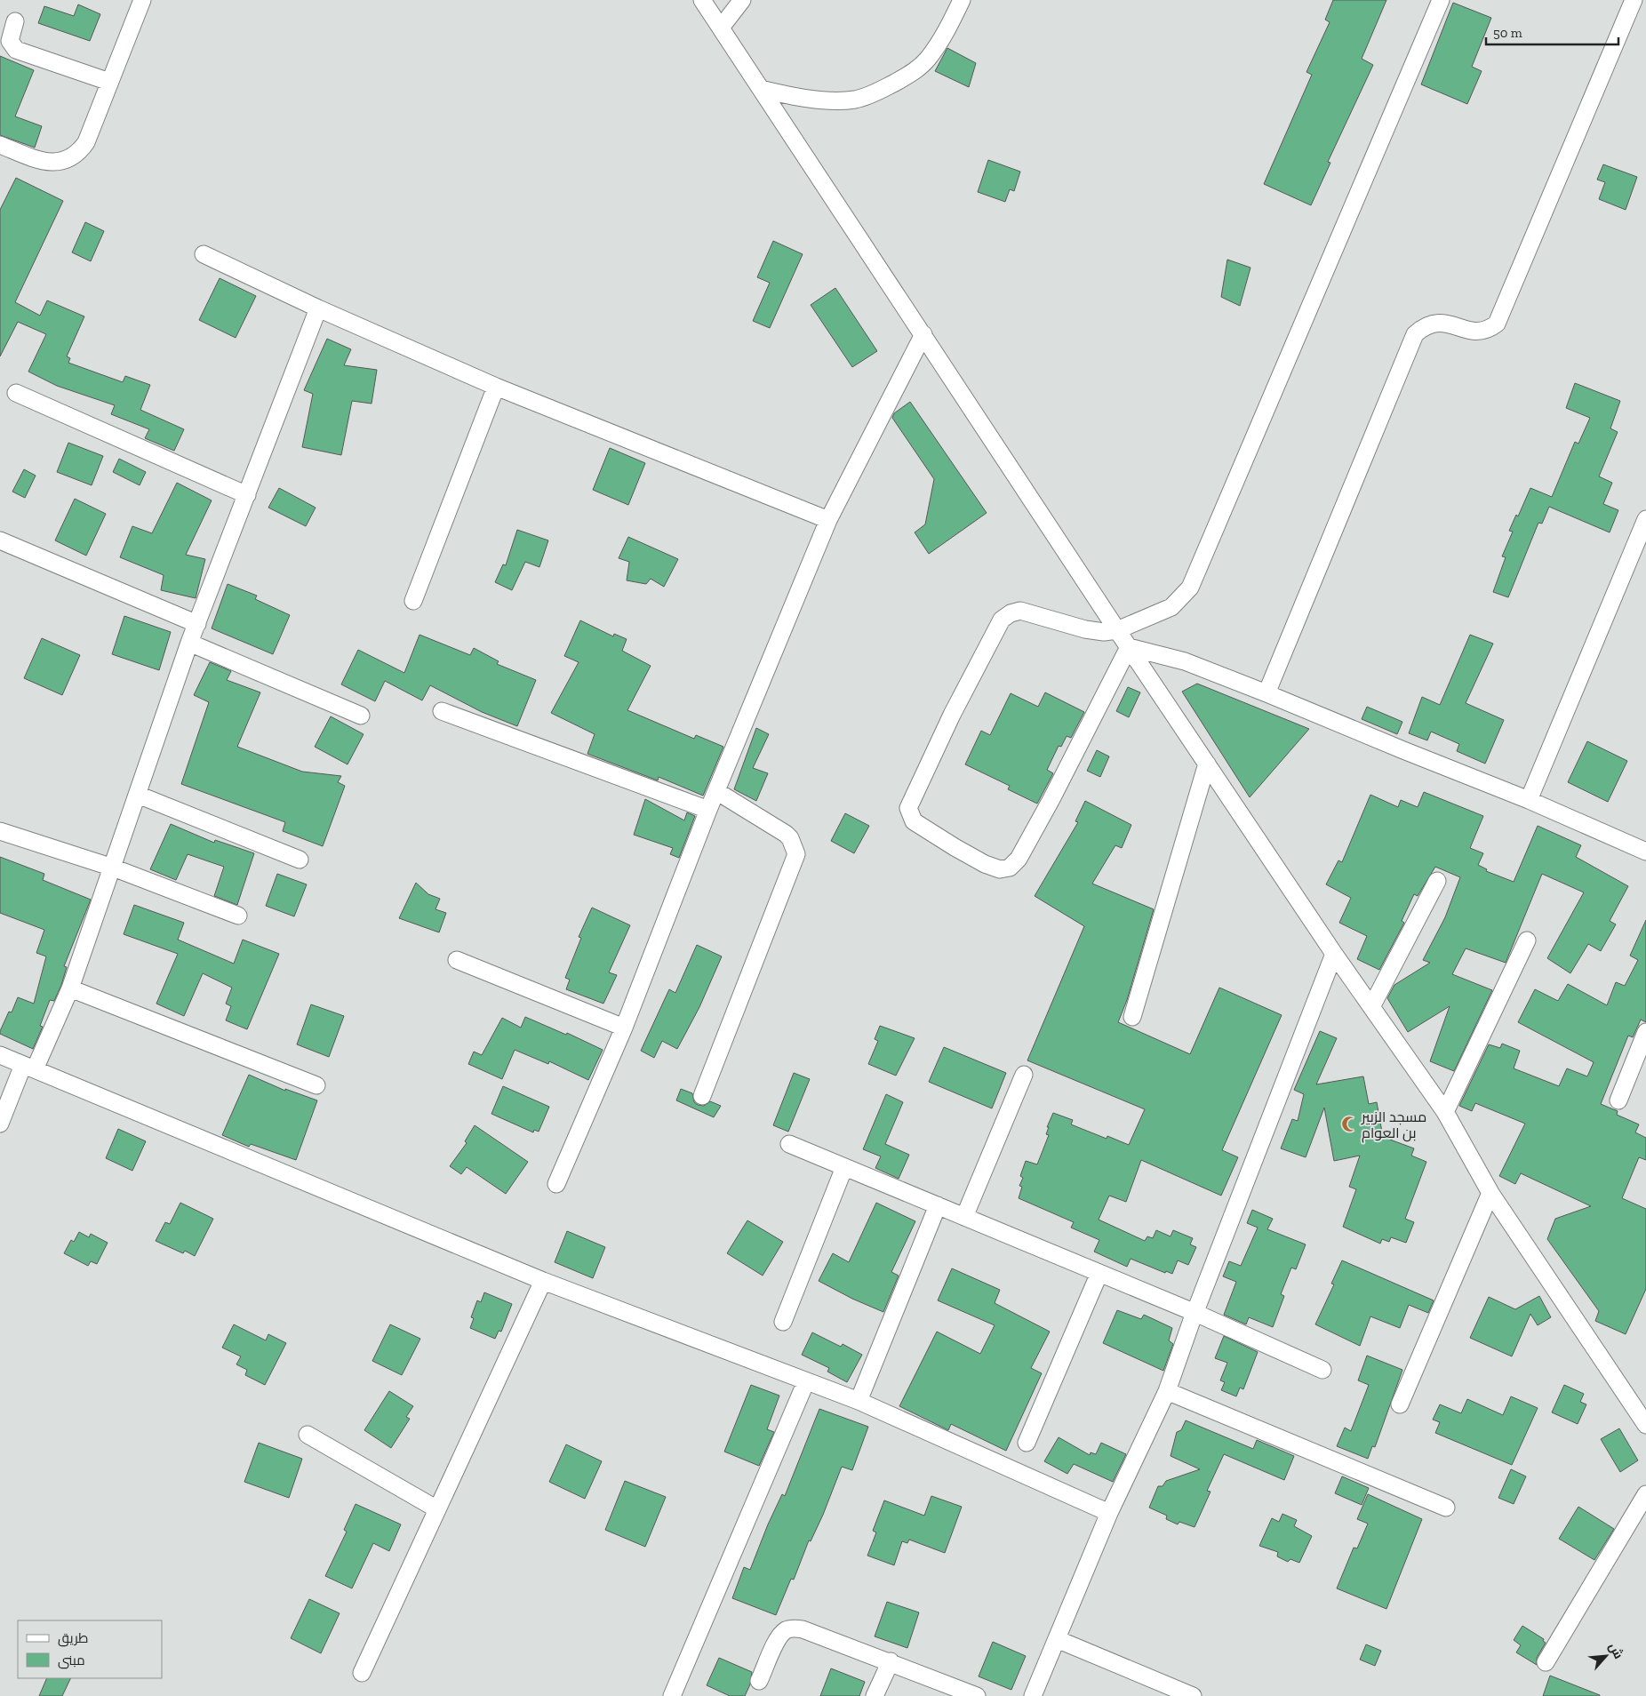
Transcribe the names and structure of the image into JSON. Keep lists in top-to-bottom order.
{
  "places": {
    "mosque": ["مسجد الزبير بن العوام"]
  },
  "legend": ["طريق", "مبنى"],
  "scale_bar": "50 m",
  "north": "top right"
}
